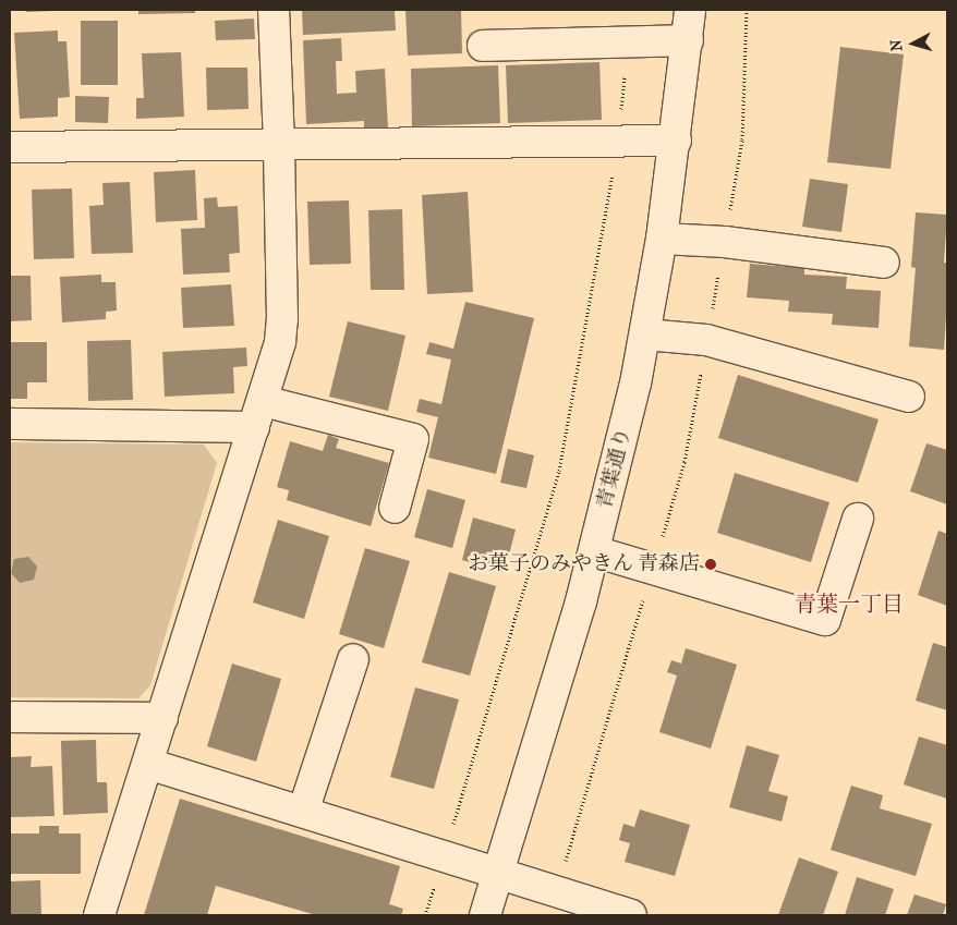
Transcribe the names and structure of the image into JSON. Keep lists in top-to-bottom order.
{
  "streets": {
    "street": ["青葉通り"]
  },
  "districts": ["青葉一丁目"],
  "places": ["お菓子のみやきん 青森店"],
  "north": "left"
}
